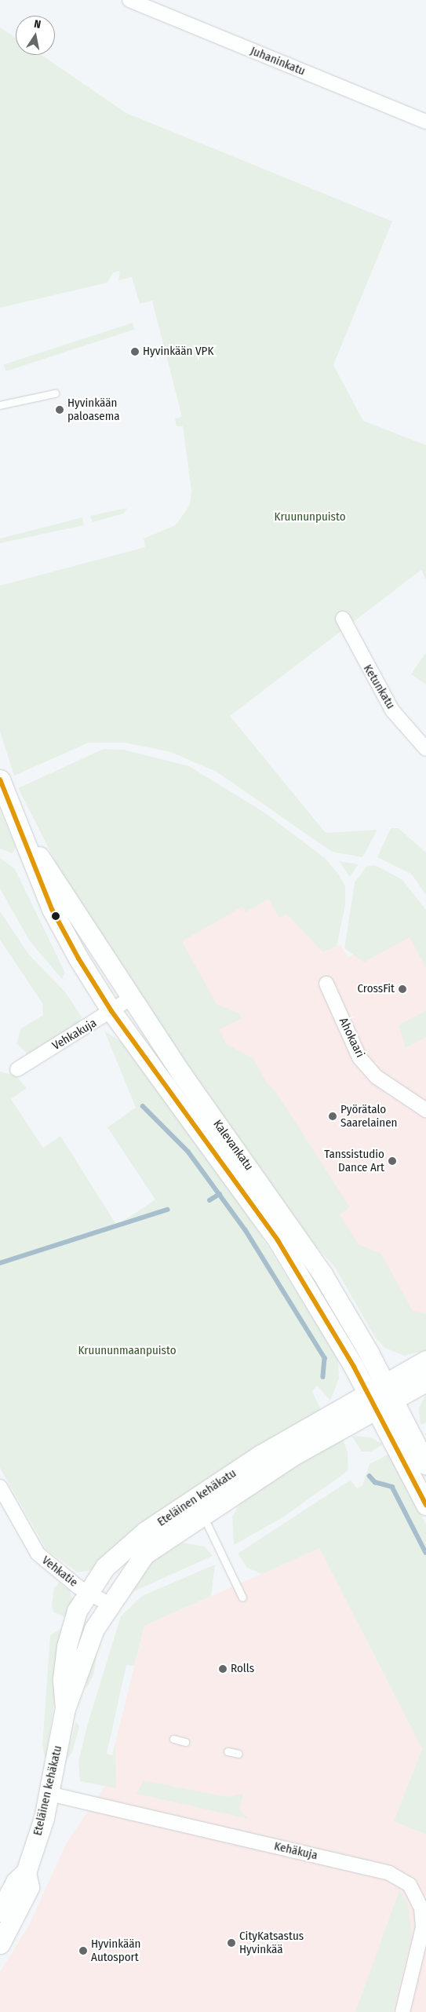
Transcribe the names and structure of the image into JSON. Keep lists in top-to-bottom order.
{
  "streets": {
    "main road": ["Kalevankatu", "Eteläinen kehäkatu"],
    "street": [
      "Juhaninkatu",
      "Ketunkatu",
      "Vehkakuja",
      "Ahokaari",
      "Vehkatie",
      "Kehäkuja"
    ]
  },
  "crossings": [
    ["Vehkakuja", "Kalevankatu"],
    ["Kalevankatu", "Eteläinen kehäkatu"],
    ["Eteläinen kehäkatu", "Vehkatie"],
    ["Eteläinen kehäkatu", "Kehäkuja"]
  ],
  "parks": ["Kruununpuisto", "Kruununmaanpuisto"],
  "places": [
    "Hyvinkään VPK",
    "Hyvinkään paloasema",
    "CrossFit",
    "Pyörätalo Saarelainen",
    "Tanssistudio Dance Art",
    "Rolls",
    "CityKatsastus Hyvinkää",
    "Hyvinkään Autosport"
  ],
  "north": "top"
}
